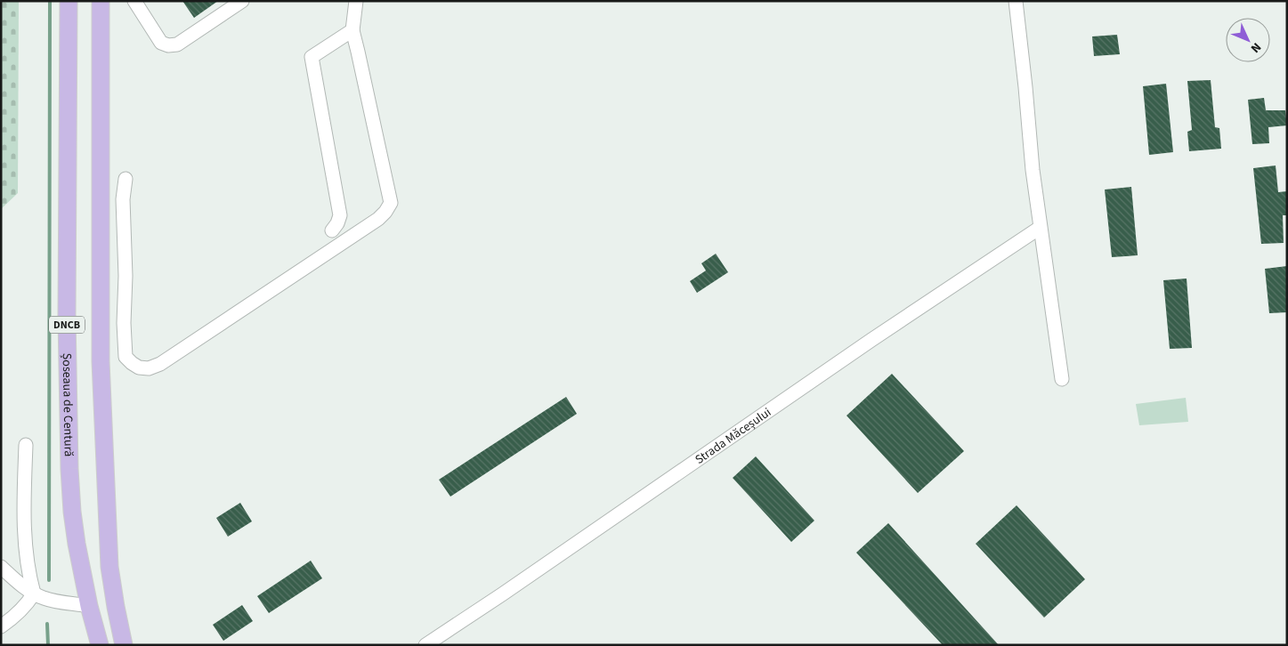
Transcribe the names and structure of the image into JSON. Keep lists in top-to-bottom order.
{
  "streets": {
    "main road": ["DNCB", "Șoseaua de Centură"],
    "street": ["Strada Măceșului"]
  },
  "north": "bottom right"
}
